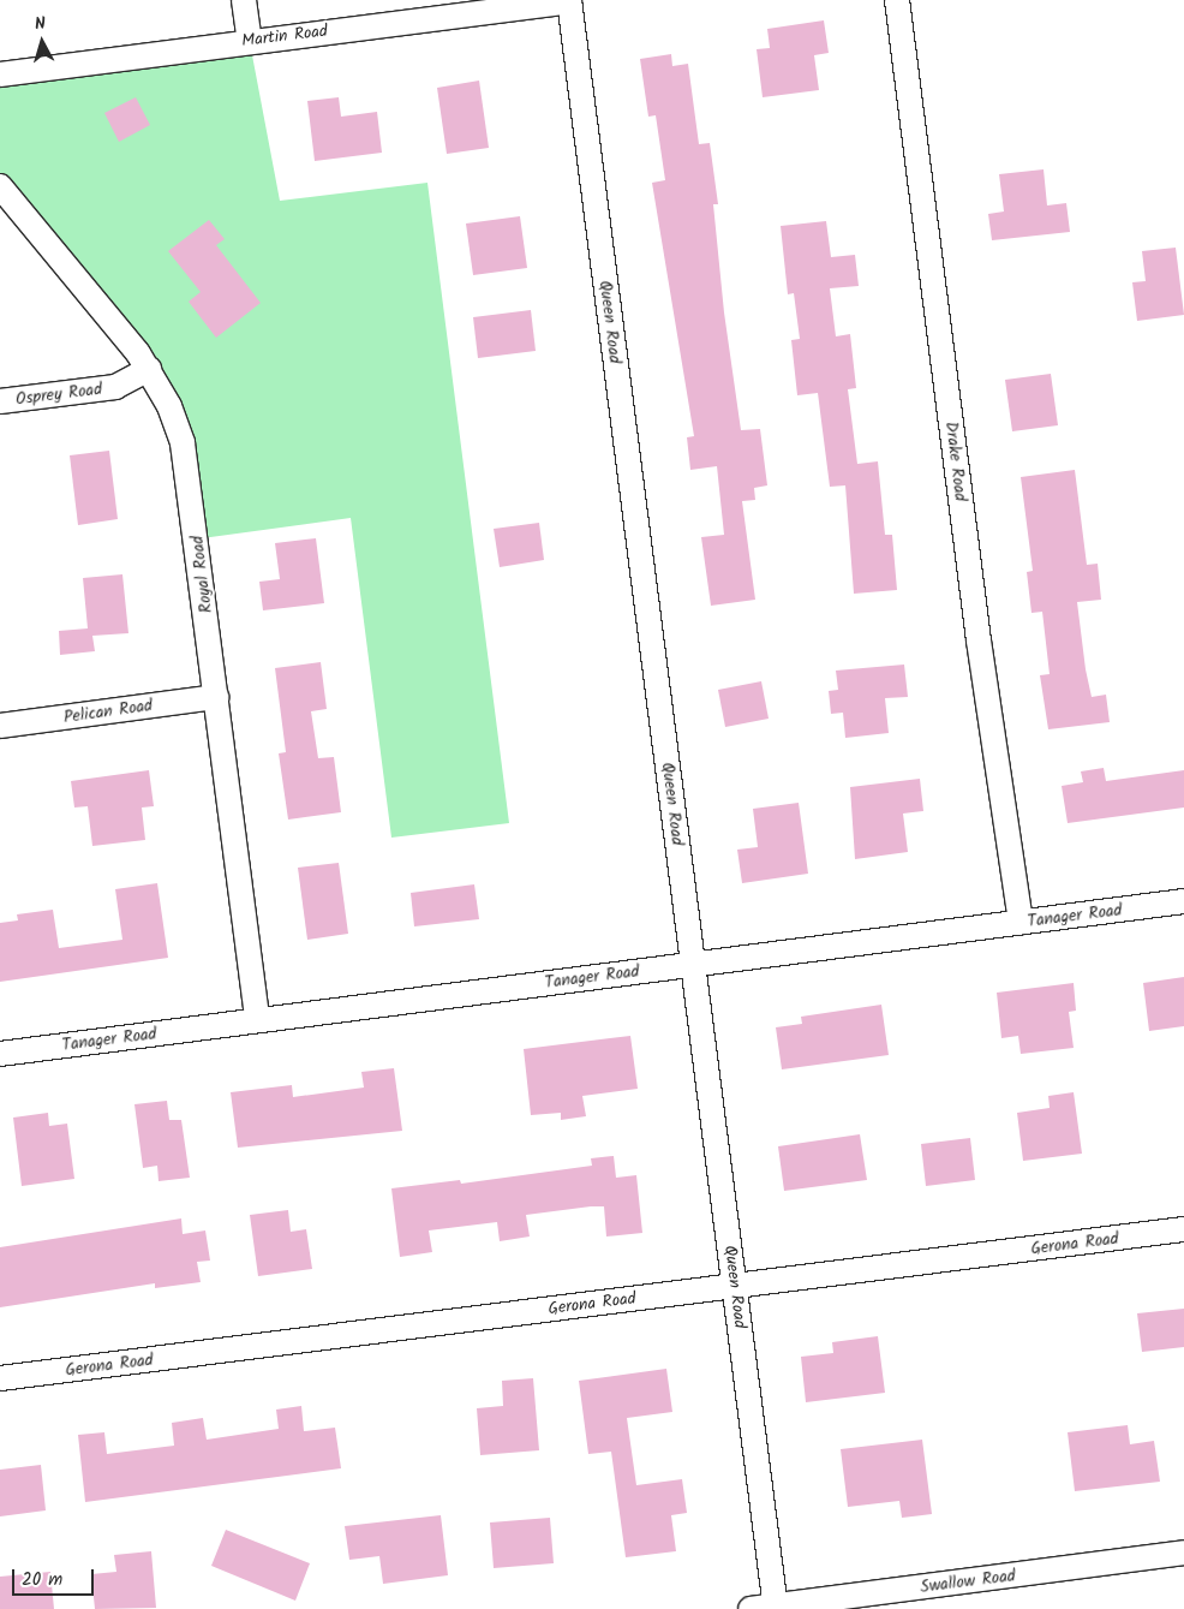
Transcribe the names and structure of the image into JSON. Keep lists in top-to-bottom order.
{
  "streets": {
    "street": [
      "Martin Road",
      "Queen Road",
      "Osprey Road",
      "Drake Road",
      "Royal Road",
      "Pelican Road",
      "Tanager Road",
      "Gerona Road",
      "Swallow Road"
    ]
  },
  "crossings": [
    ["Martin Road", "Queen Road"],
    ["Queen Road", "Tanager Road"],
    ["Queen Road", "Gerona Road"],
    ["Queen Road", "Swallow Road"],
    ["Osprey Road", "Royal Road"],
    ["Drake Road", "Tanager Road"],
    ["Royal Road", "Pelican Road"],
    ["Royal Road", "Tanager Road"]
  ],
  "scale_bar": "20 m",
  "north": "top"
}
